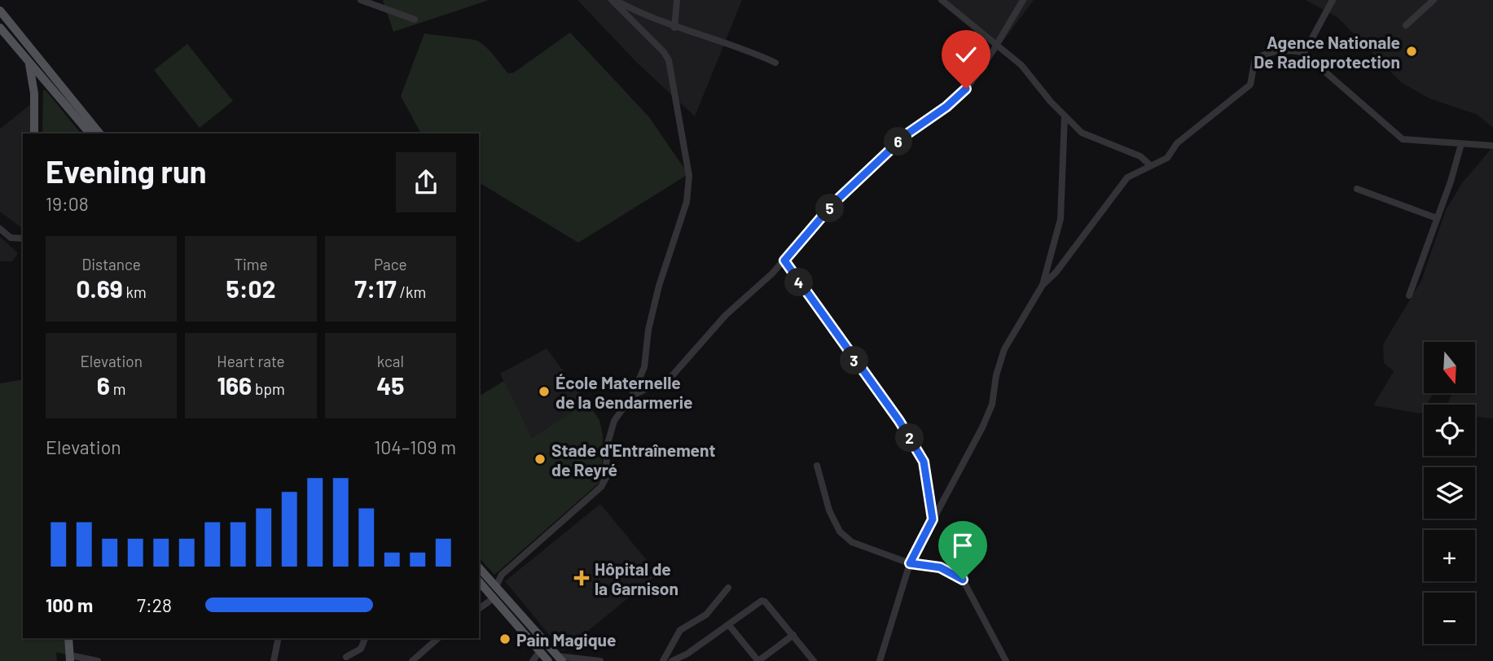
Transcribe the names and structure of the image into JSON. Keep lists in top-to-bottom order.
{
  "places": {
    "other": [
      "Agence Nationale De Radioprotection",
      "École Maternelle de la Gendarmerie",
      "Stade d'Entraînement de Reyré",
      "Pain Magique"
    ],
    "health": ["Hôpital de la Garnison"]
  },
  "north": "bottom",
  "page": {
    "pins": [
      "6",
      "5",
      "4",
      "3",
      "2"
    ],
    "heading": ["Evening run", "19:08"],
    "stats": [
      ["Distance", "0.69 km"],
      ["Time", "5:02"],
      ["Pace", "7:17 /km"],
      ["Elevation", "6 m"],
      ["Heart rate", "166 bpm"],
      ["kcal", "45"]
    ],
    "map_buttons": ["+", "−"],
    "chart": ["Elevation", "104–109 m"],
    "list": [
      {
        "name": "100 m",
        "note": "7:28"
      }
    ]
  }
}
